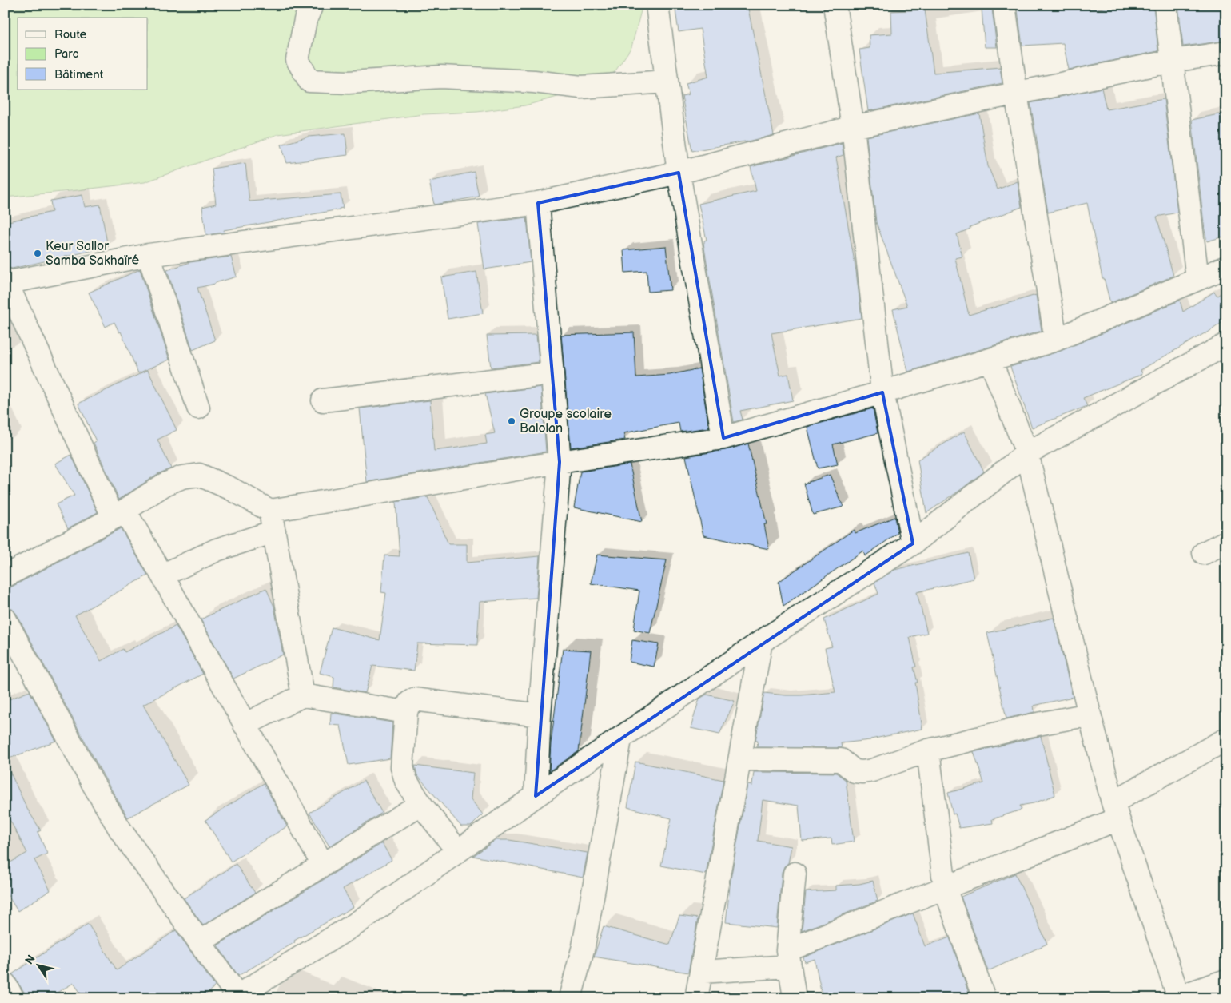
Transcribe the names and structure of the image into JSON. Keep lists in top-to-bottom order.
{
  "places": ["Keur Sallor Samba Sakhaïré", "Groupe scolaire Balolan"],
  "legend": ["Route", "Parc", "Bâtiment"],
  "north": "top left"
}
